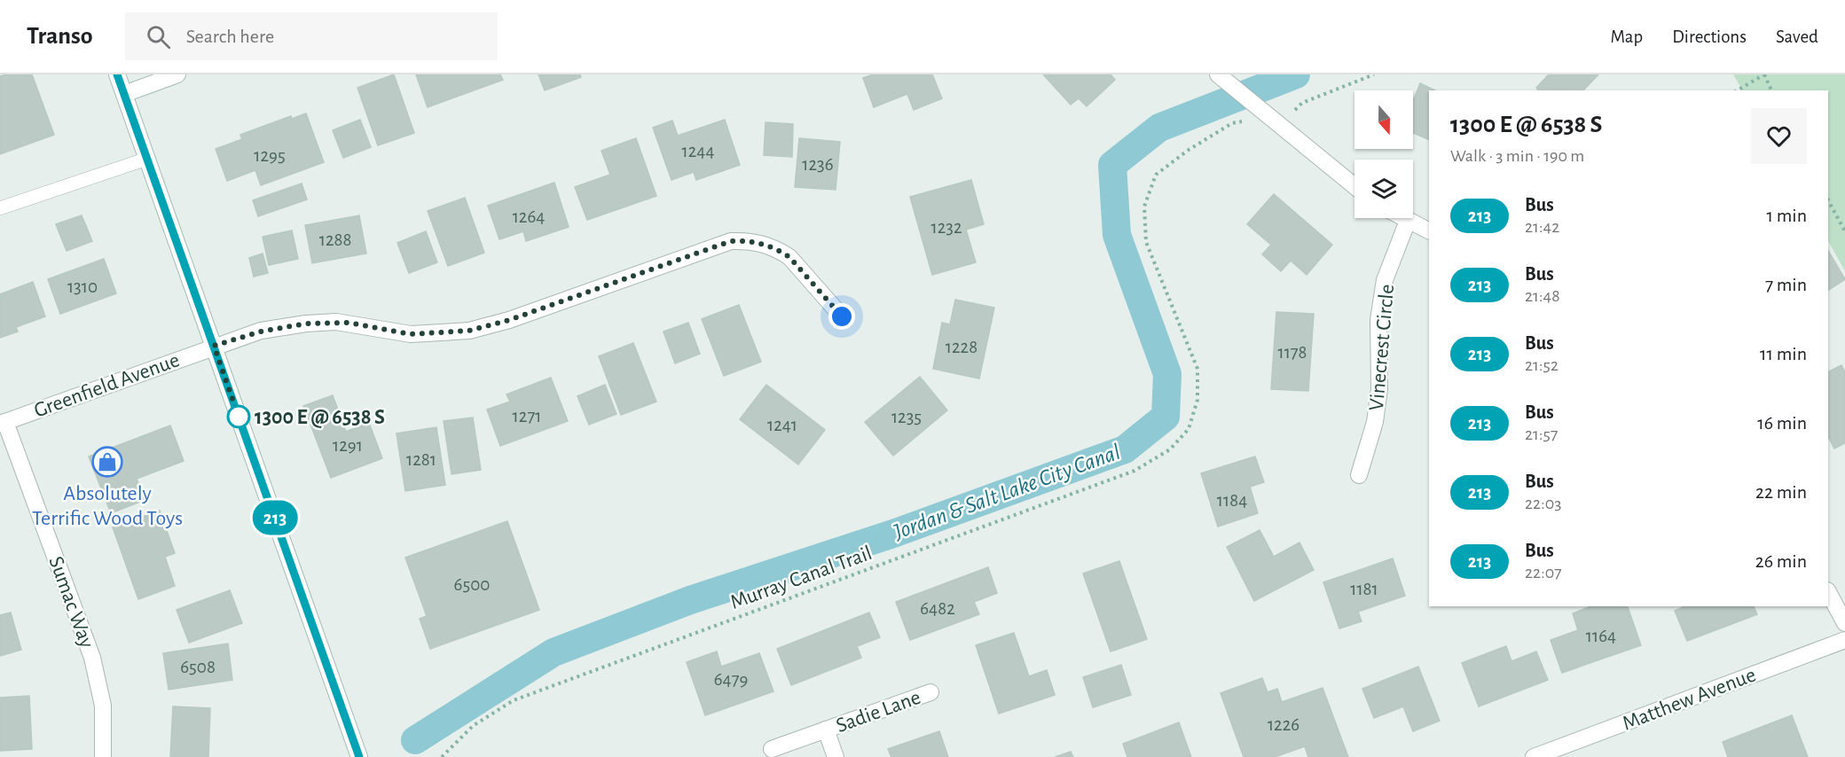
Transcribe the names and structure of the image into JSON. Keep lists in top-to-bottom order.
{
  "streets": {
    "street": [
      "Vinecrest Circle",
      "Greenfield Avenue",
      "Sumac Way",
      "Matthew Avenue",
      "Sadie Lane"
    ],
    "path": ["Murray Canal Trail"]
  },
  "crossings": [
    ["Greenfield Avenue", "Sumac Way"]
  ],
  "water": ["Jordan & Salt Lake City Canal"],
  "places": {
    "other": ["1300 E @ 6538 S"],
    "shop": ["Absolutely Terrific Wood Toys"]
  },
  "lines": ["bus line 213"],
  "house_numbers": [
    "1244",
    "1295",
    "1236",
    "1264",
    "1232",
    "1288",
    "1310",
    "1228",
    "1178",
    "1271",
    "1235",
    "1241",
    "1291",
    "1281",
    "1184",
    "6500",
    "1181",
    "6482",
    "1164",
    "6508",
    "6479",
    "1226"
  ],
  "north": "bottom",
  "page": {
    "header": "Transo",
    "search": "Search here",
    "nav": ["Map", "Directions", "Saved"],
    "on_map": "213",
    "heading": ["1300 E @ 6538 S", "Walk · 3 min · 190 m"],
    "list": [
      {
        "mark": "213",
        "name": "Bus",
        "note": "21:42",
        "value": "1 min"
      },
      {
        "mark": "213",
        "name": "Bus",
        "note": "21:48",
        "value": "7 min"
      },
      {
        "mark": "213",
        "name": "Bus",
        "note": "21:52",
        "value": "11 min"
      },
      {
        "mark": "213",
        "name": "Bus",
        "note": "21:57",
        "value": "16 min"
      },
      {
        "mark": "213",
        "name": "Bus",
        "note": "22:03",
        "value": "22 min"
      },
      {
        "mark": "213",
        "name": "Bus",
        "note": "22:07",
        "value": "26 min"
      }
    ]
  }
}
